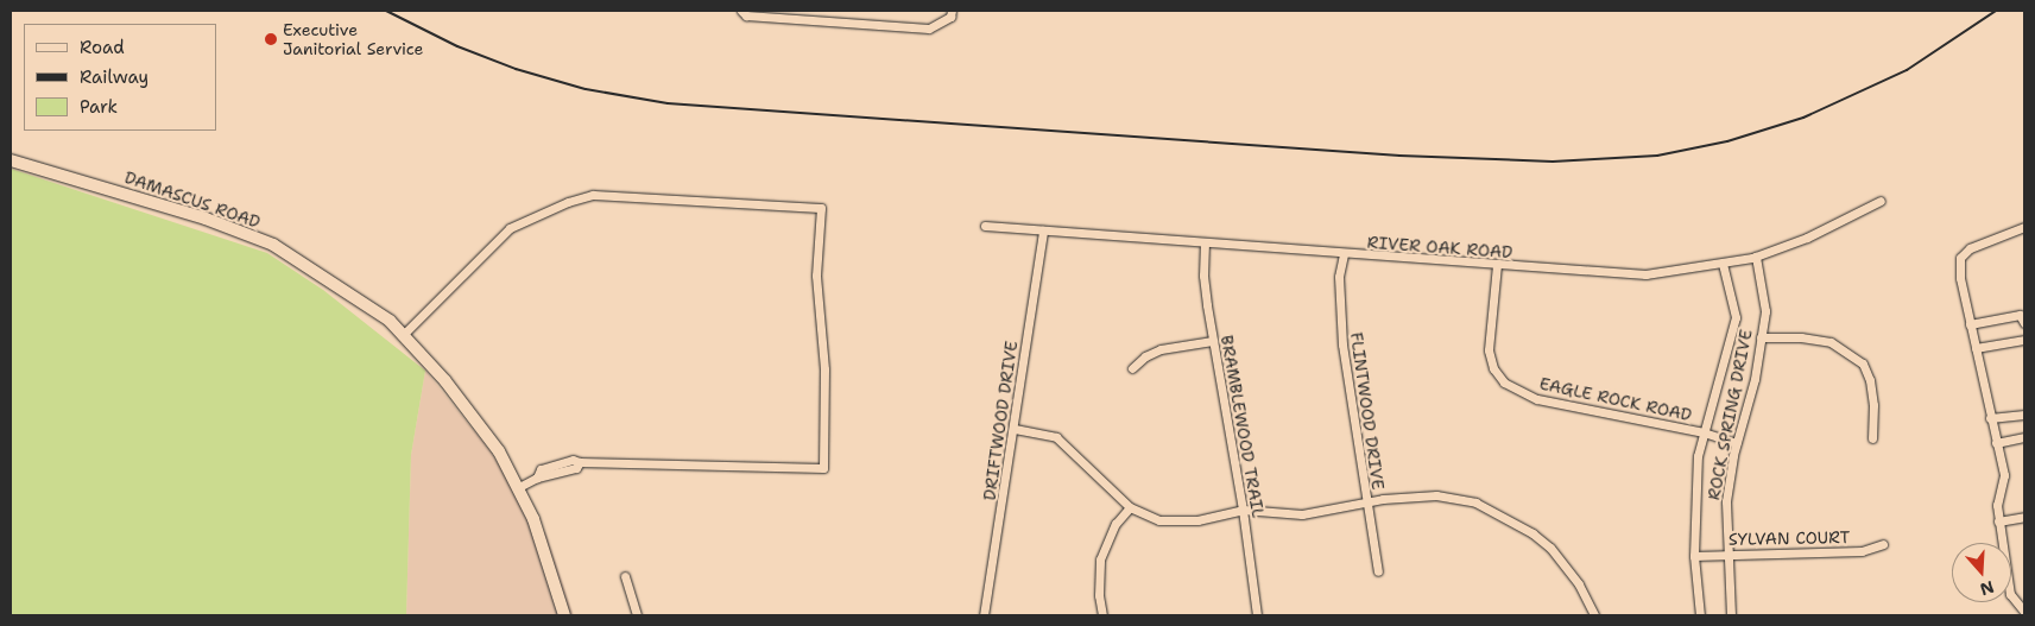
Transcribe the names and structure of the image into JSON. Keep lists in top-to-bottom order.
{
  "streets": {
    "street": [
      "DAMASCUS ROAD",
      "RIVER OAK ROAD",
      "EAGLE ROCK ROAD",
      "FLINTWOOD DRIVE",
      "ROCK SPRING DRIVE",
      "DRIFTWOOD DRIVE",
      "BRAMBLEWOOD TRAIL",
      "SYLVAN COURT"
    ]
  },
  "crossings": [
    ["RIVER OAK ROAD", "EAGLE ROCK ROAD"],
    ["RIVER OAK ROAD", "FLINTWOOD DRIVE"],
    ["RIVER OAK ROAD", "ROCK SPRING DRIVE"],
    ["RIVER OAK ROAD", "DRIFTWOOD DRIVE"],
    ["RIVER OAK ROAD", "BRAMBLEWOOD TRAIL"],
    ["EAGLE ROCK ROAD", "ROCK SPRING DRIVE"],
    ["ROCK SPRING DRIVE", "SYLVAN COURT"]
  ],
  "places": ["Executive Janitorial Service"],
  "legend": ["Road", "Railway", "Park"],
  "north": "bottom"
}
